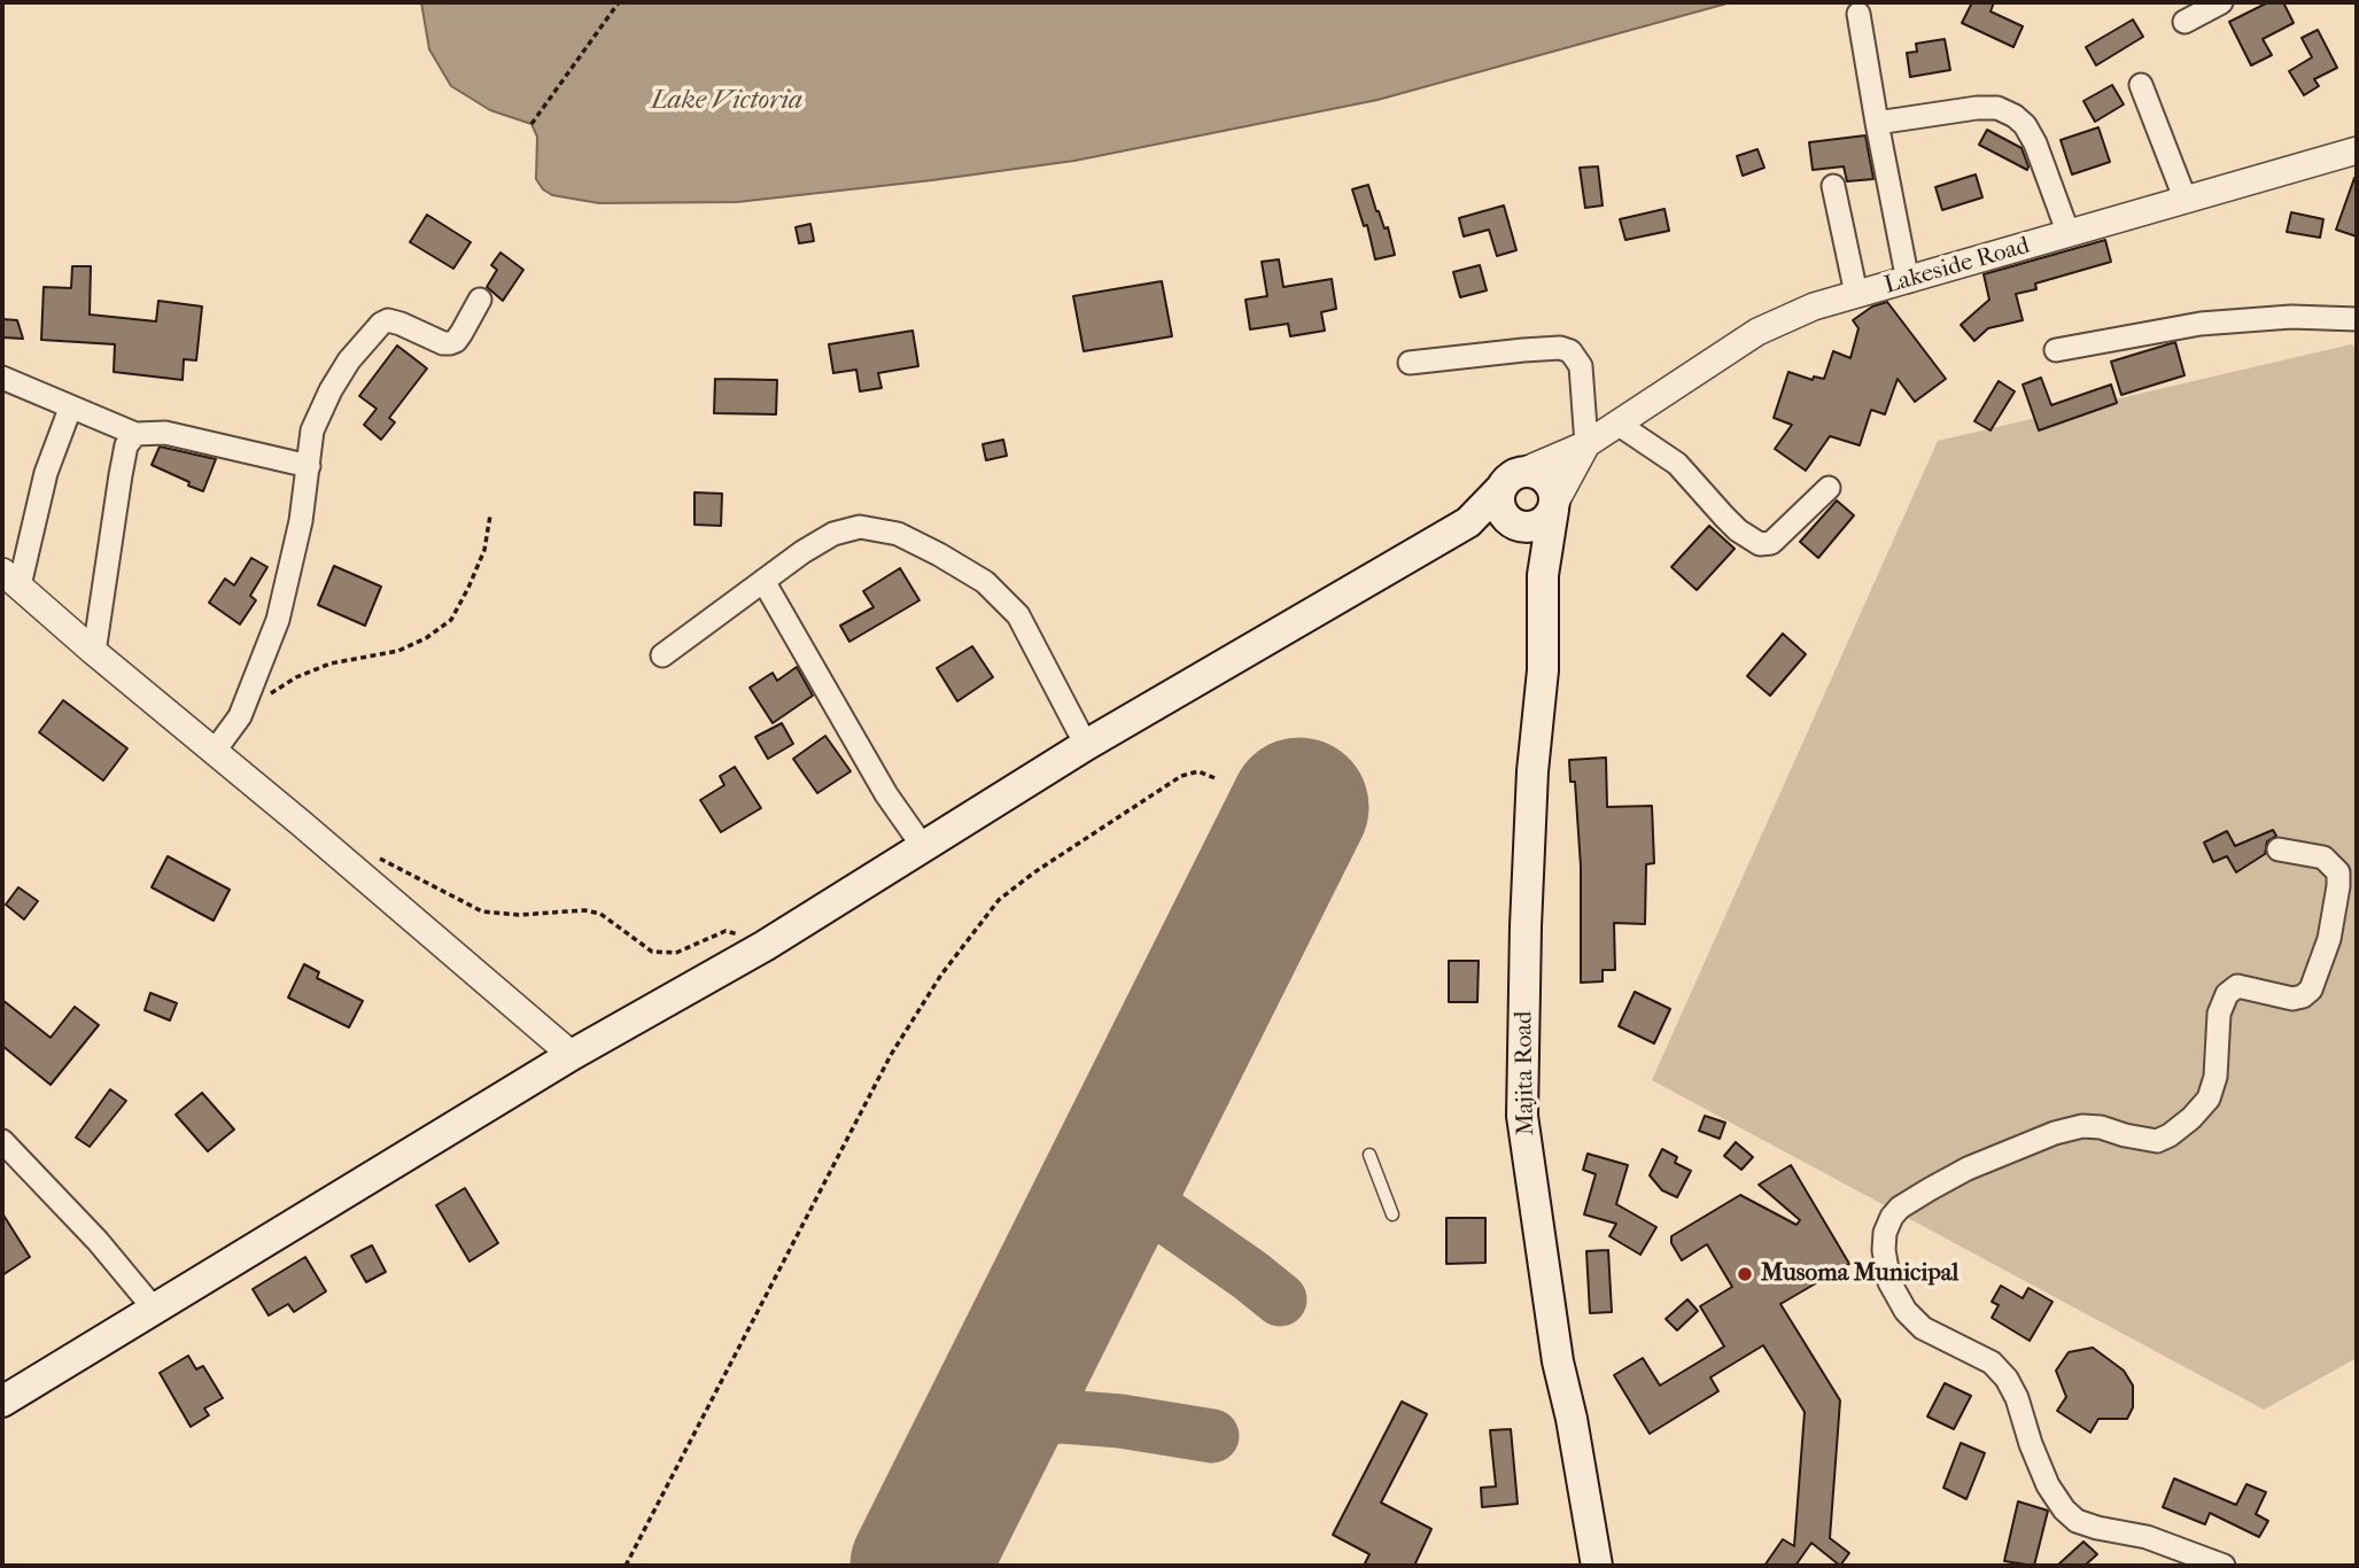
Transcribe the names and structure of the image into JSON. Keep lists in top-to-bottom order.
{
  "streets": {
    "main road": ["Majita Road"],
    "street": ["Lakeside Road"]
  },
  "water": ["Lake Victoria"],
  "places": ["Musoma Municipal"]
}
